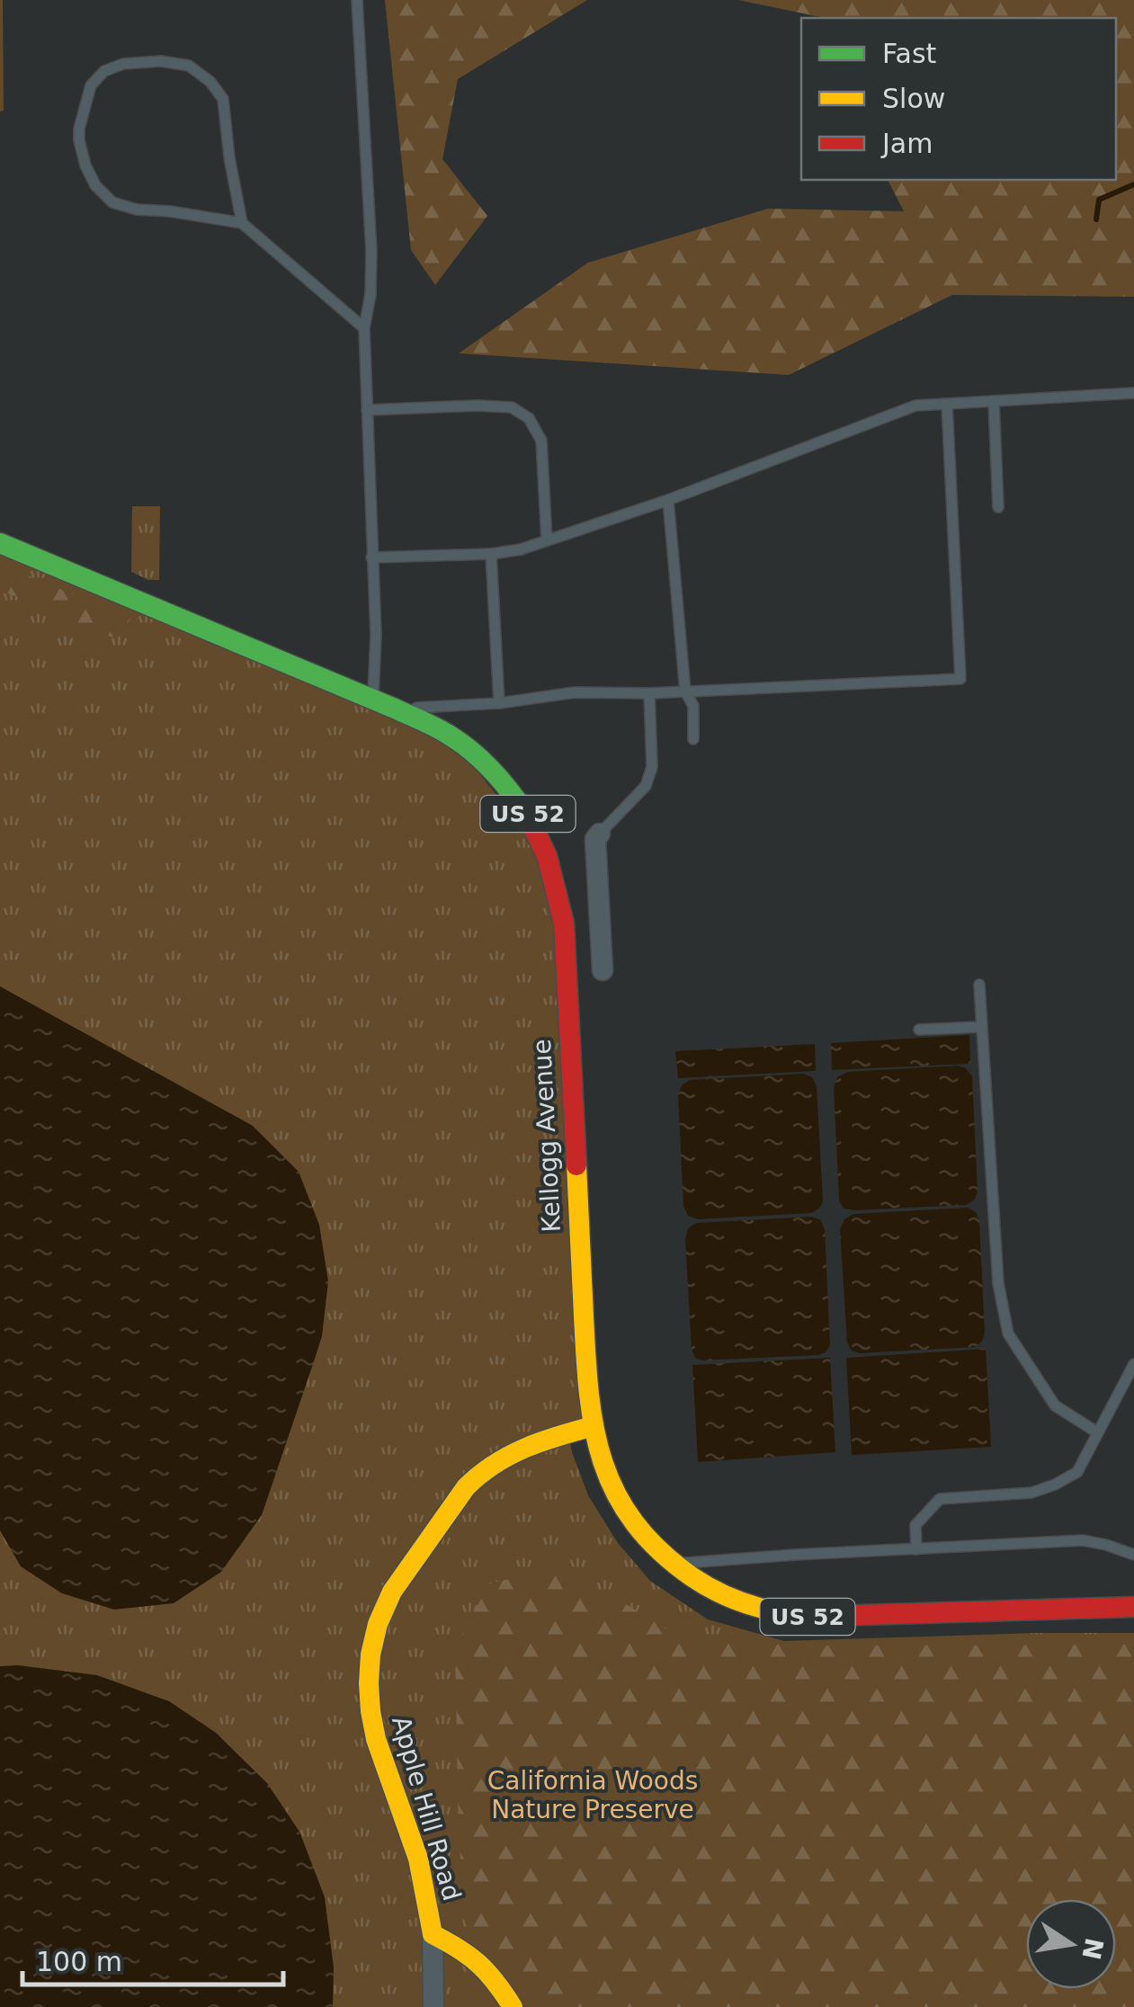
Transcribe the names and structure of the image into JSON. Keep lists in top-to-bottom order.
{
  "streets": {
    "main road": ["US 52", "Kellogg Avenue", "Apple Hill Road"]
  },
  "crossings": [
    ["Kellogg Avenue", "Apple Hill Road"]
  ],
  "parks": ["California Woods Nature Preserve"],
  "legend": ["Fast", "Slow", "Jam"],
  "scale_bar": "100 m",
  "north": "right"
}
